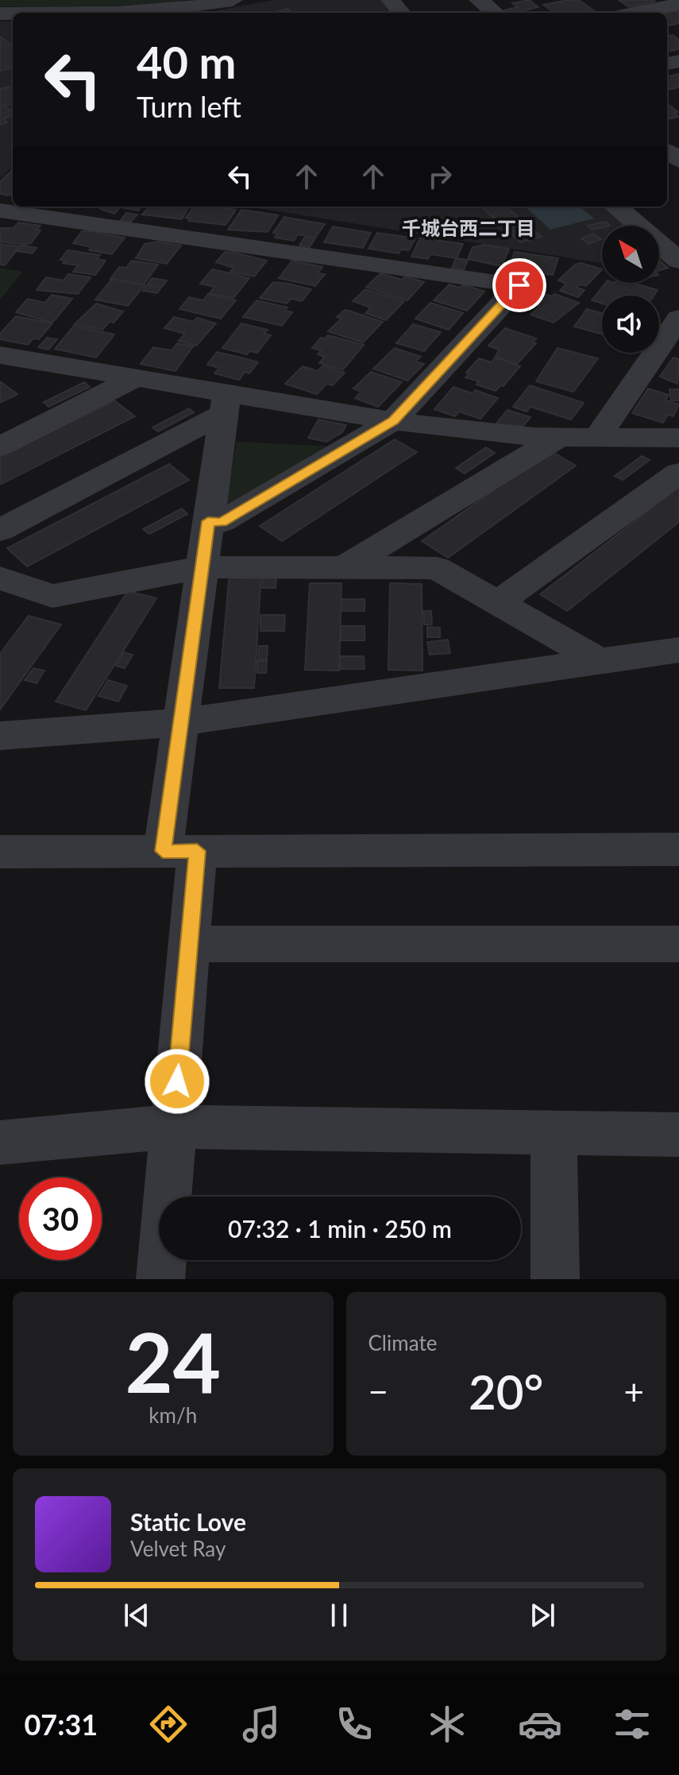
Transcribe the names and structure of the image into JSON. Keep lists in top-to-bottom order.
{
  "districts": ["千城台西二丁目"],
  "north": "top left",
  "page": {
    "turn": ["40 m", "Turn left"],
    "limit": "30",
    "trip": "07:32 · 1 min · 250 m",
    "tile": [
      ["24", "km/h"],
      "Climate"
    ],
    "heat": ["−", "20°", "+"],
    "song": ["Static Love", "Velvet Ray"],
    "tabs": "07:31"
  }
}
